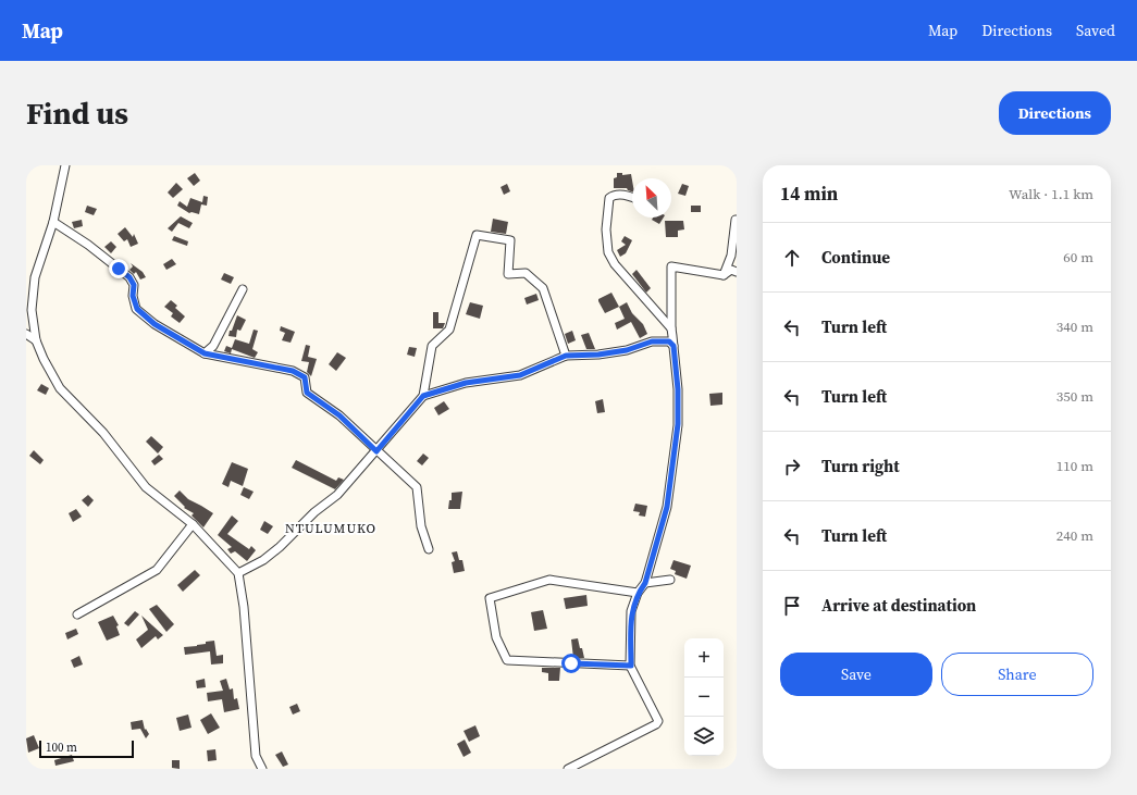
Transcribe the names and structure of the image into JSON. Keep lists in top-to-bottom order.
{
  "districts": ["NTULUMUKO"],
  "scale_bar": "100 m",
  "north": "top left",
  "page": {
    "header": "Map",
    "nav": ["Map", "Directions", "Saved"],
    "buttons": [
      "Directions",
      ["Save", "Share"]
    ],
    "title": "Find us",
    "heading": ["14 min", "Walk · 1.1 km"],
    "list": [
      ["Continue", "60 m"],
      ["Turn left", "340 m"],
      ["Turn left", "350 m"],
      ["Turn right", "110 m"],
      ["Turn left", "240 m"],
      "Arrive at destination"
    ],
    "map_buttons": ["+", "−"],
    "scale": "100 m"
  }
}
